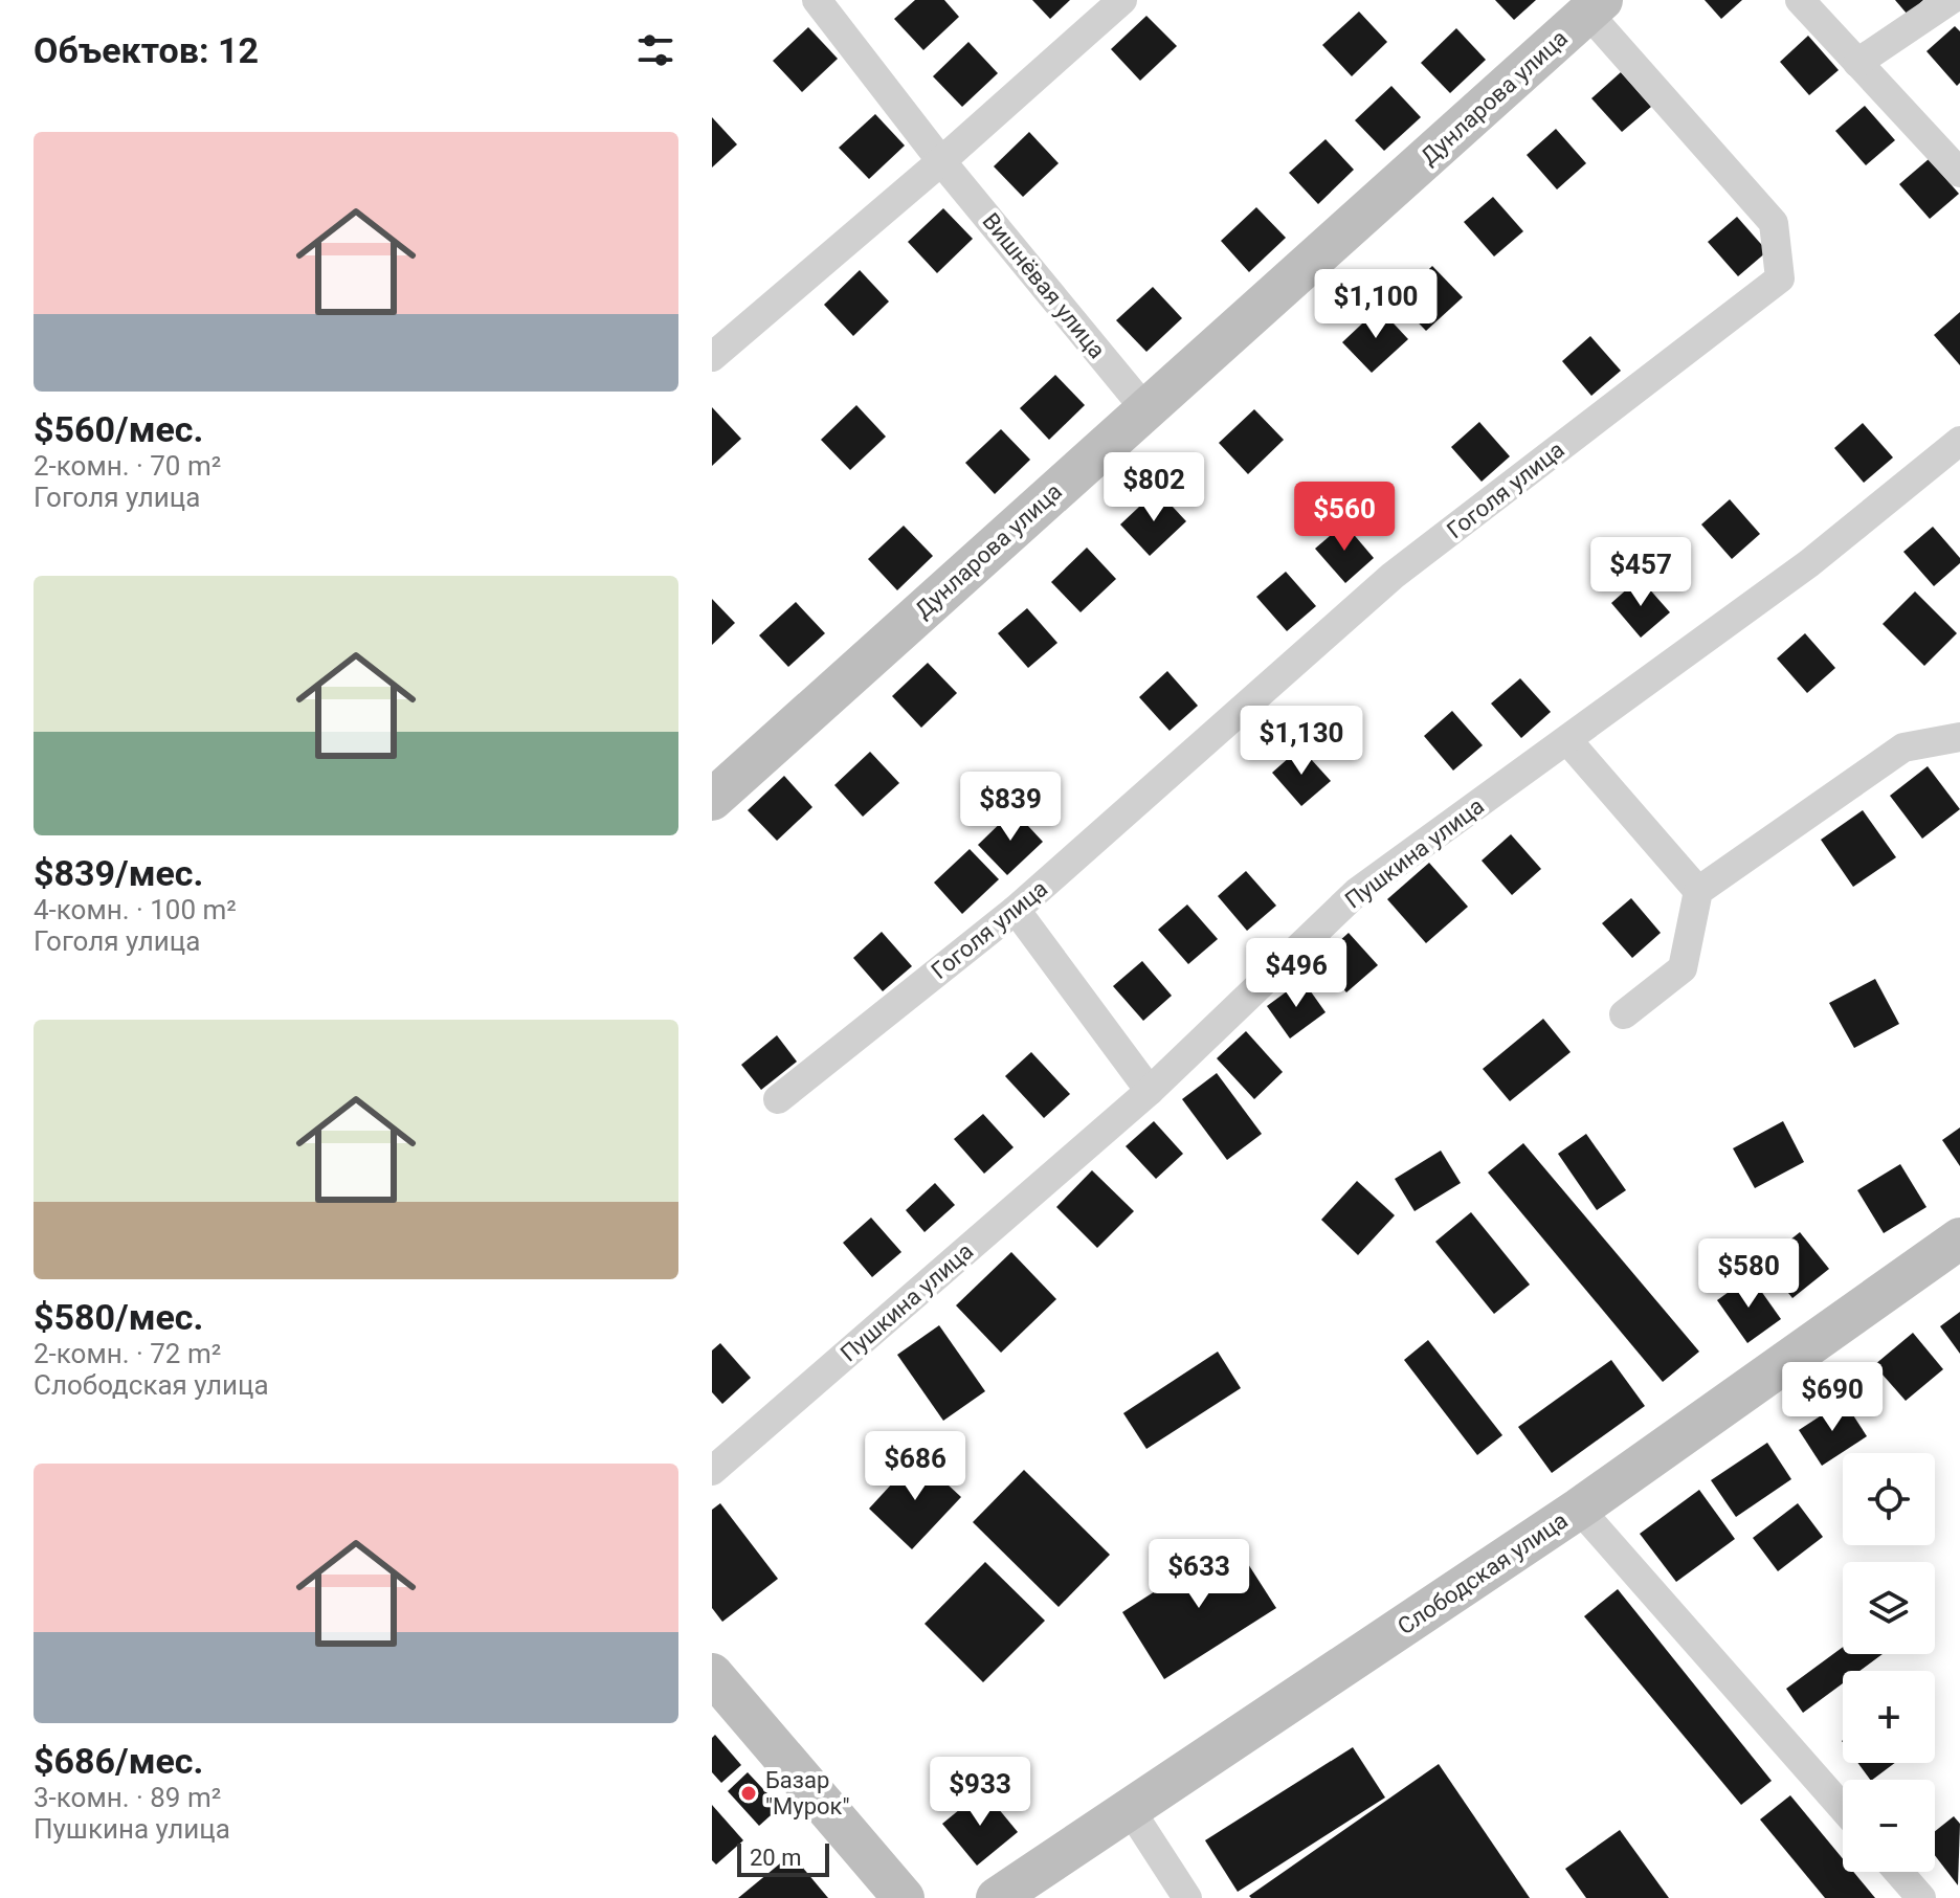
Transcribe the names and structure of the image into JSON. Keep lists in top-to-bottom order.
{
  "streets": {
    "street": [
      "Дунларова улица",
      "Вишнёвая улица",
      "Гоголя улица",
      "Пушкина улица",
      "Слободская улица"
    ]
  },
  "crossings": [
    ["Дунларова улица", "Вишнёвая улица"],
    ["Дунларова улица", "Гоголя улица"]
  ],
  "places": ["Базар \"Мурок\""],
  "scale_bar": "20 m",
  "page": {
    "heading": "Объектов: 12",
    "list": [
      {
        "name": "$560/мес.",
        "note": "2-комн. · 70 m² · Гоголя улица"
      },
      {
        "name": "$839/мес.",
        "note": "4-комн. · 100 m² · Гоголя улица"
      },
      {
        "name": "$580/мес.",
        "note": "2-комн. · 72 m² · Слободская улица"
      },
      {
        "name": "$686/мес.",
        "note": "3-комн. · 89 m² · Пушкина улица"
      }
    ],
    "price": [
      "$1,100",
      "$802",
      "$560",
      "$457",
      "$1,130",
      "$839",
      "$496",
      "$580",
      "$690",
      "$686",
      "$633",
      "$933"
    ],
    "map_buttons": ["+", "−"],
    "scale": "20 m"
  }
}
